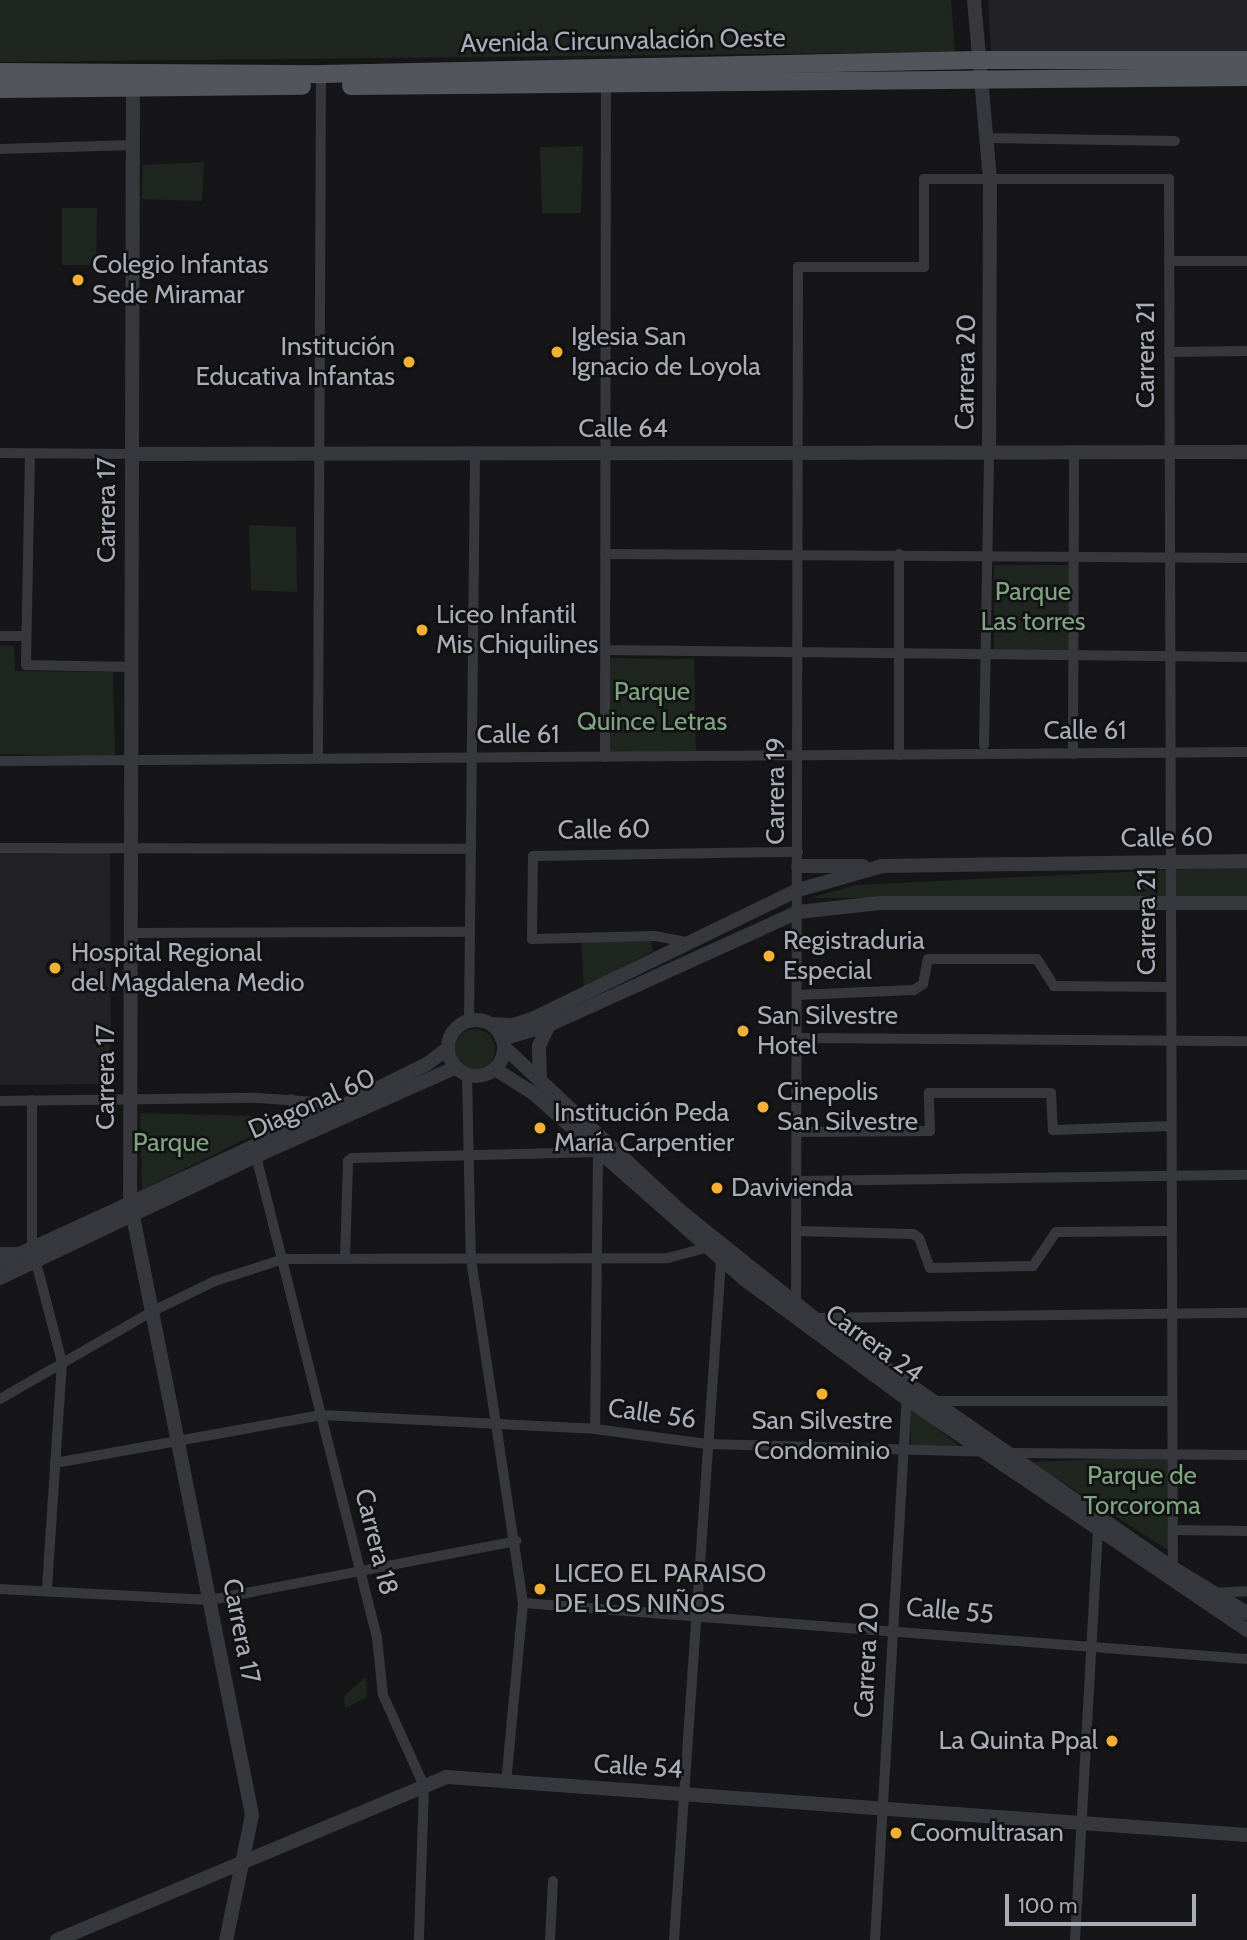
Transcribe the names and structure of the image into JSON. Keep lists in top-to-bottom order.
{
  "streets": {
    "main road": ["Avenida Circunvalación Oeste"],
    "street": [
      "Carrera 21",
      "Carrera 20",
      "Calle 64",
      "Carrera 17",
      "Calle 61",
      "Carrera 19",
      "Calle 60",
      "Diagonal 60",
      "Carrera 24",
      "Calle 56",
      "Carrera 18",
      "Calle 55",
      "Calle 54"
    ]
  },
  "crossings": [
    ["Avenida Circunvalación Oeste", "Carrera 20"],
    ["Avenida Circunvalación Oeste", "Carrera 17"],
    ["Carrera 21", "Carrera 20"],
    ["Carrera 21", "Calle 64"],
    ["Carrera 21", "Calle 61"],
    ["Carrera 21", "Carrera 19"],
    ["Carrera 21", "Calle 60"],
    ["Carrera 21", "Carrera 24"],
    ["Carrera 21", "Calle 56"],
    ["Carrera 20", "Calle 64"],
    ["Carrera 20", "Carrera 19"],
    ["Carrera 20", "Carrera 24"],
    ["Carrera 20", "Calle 56"],
    ["Carrera 20", "Calle 55"],
    ["Carrera 20", "Calle 54"],
    ["Calle 64", "Carrera 17"],
    ["Calle 64", "Carrera 19"],
    ["Carrera 17", "Calle 61"],
    ["Carrera 17", "Diagonal 60"],
    ["Carrera 17", "Calle 56"],
    ["Carrera 17", "Calle 54"],
    ["Calle 61", "Carrera 19"],
    ["Carrera 19", "Calle 60"],
    ["Carrera 19", "Carrera 24"],
    ["Diagonal 60", "Carrera 24"],
    ["Diagonal 60", "Carrera 18"],
    ["Carrera 24", "Calle 56"],
    ["Calle 56", "Carrera 18"],
    ["Carrera 18", "Calle 54"]
  ],
  "parks": [
    "Parque Las torres",
    "Parque Quince Letras",
    "Parque",
    "Parque de Torcoroma"
  ],
  "places": [
    "Colegio Infantas Sede Miramar",
    "Iglesia San Ignacio de Loyola",
    "Institución Educativa Infantas",
    "Liceo Infantil Mis Chiquilines",
    "Registraduria Especial",
    "Hospital Regional del Magdalena Medio",
    "San Silvestre Hotel",
    "Cinepolis San Silvestre",
    "Institución Peda María Carpentier",
    "Davivienda",
    "San Silvestre Condominio",
    "LICEO EL PARAISO DE LOS NIÑOS",
    "La Quinta Ppal",
    "Coomultrasan"
  ],
  "scale_bar": "100 m"
}
